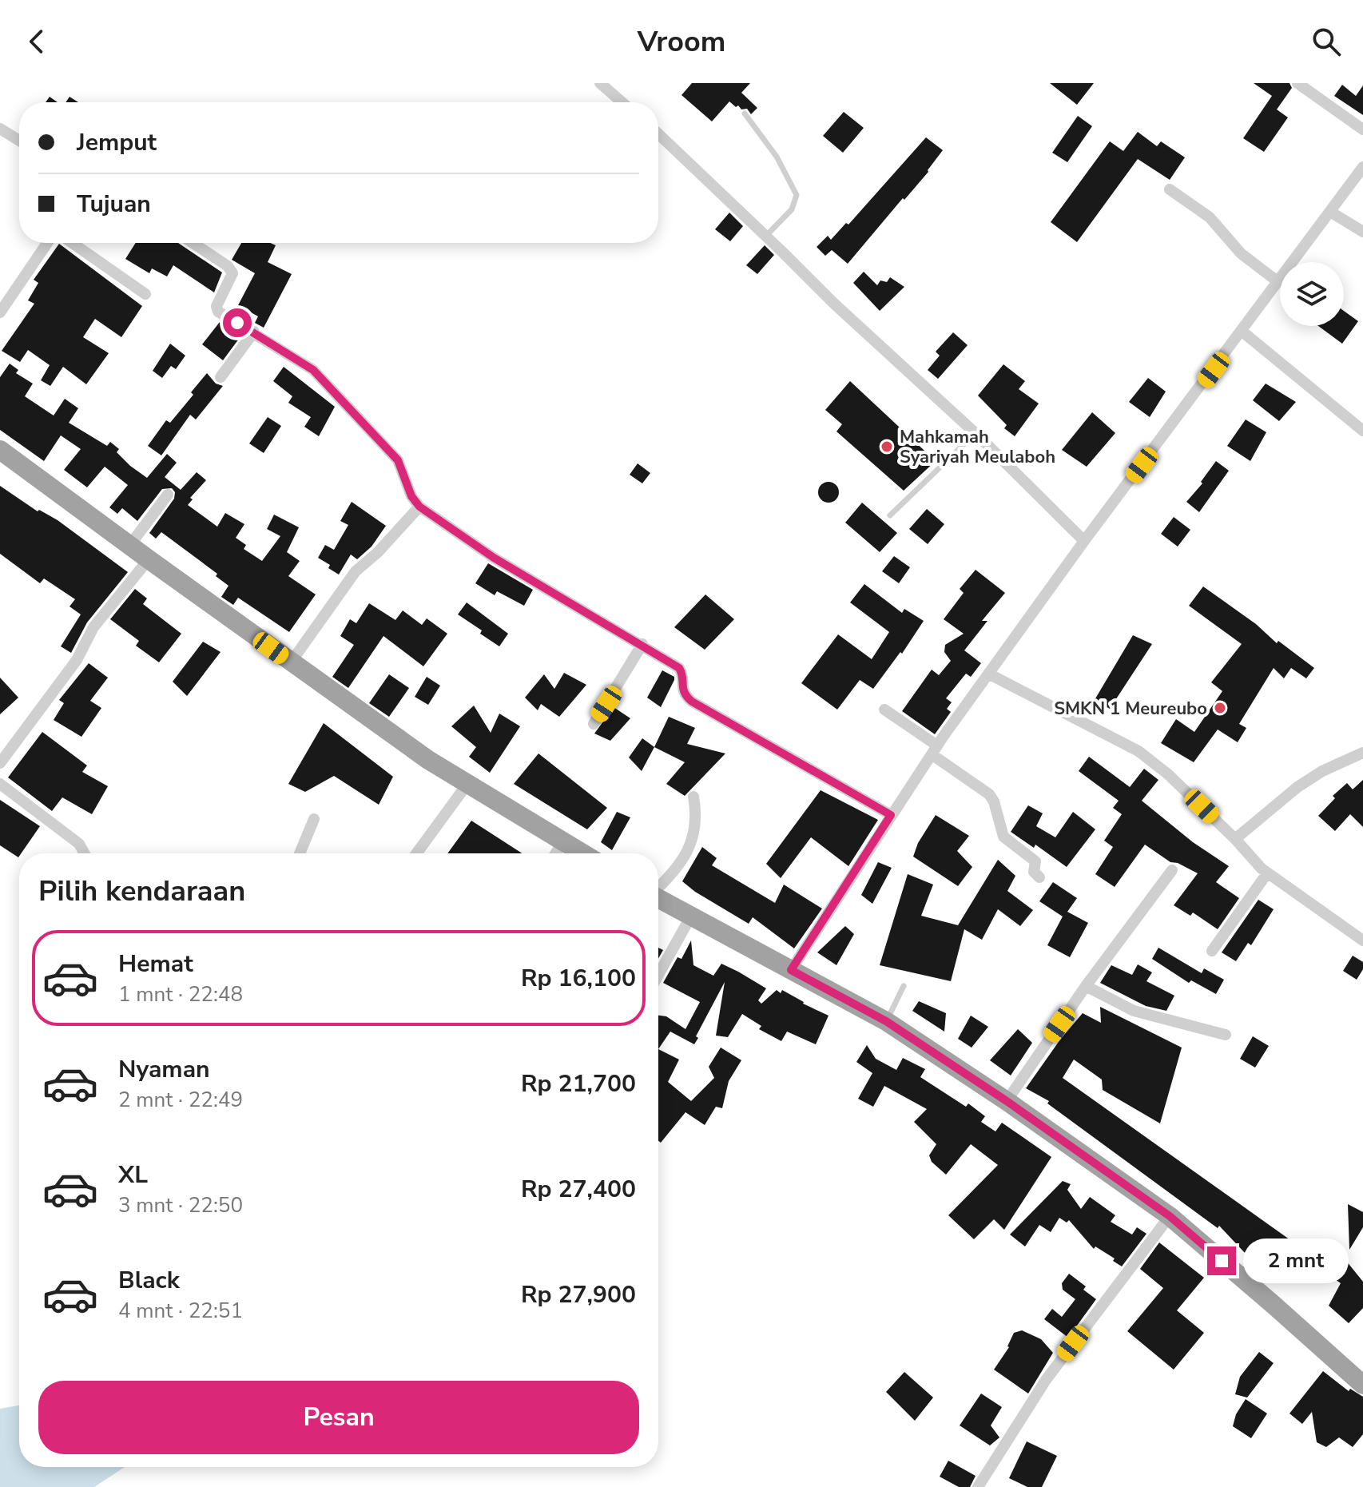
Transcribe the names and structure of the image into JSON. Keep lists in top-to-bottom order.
{
  "places": ["Mahkamah Syariyah Meulaboh", "SMKN 1 Meureubo"],
  "page": {
    "header": "Vroom",
    "banner": ["Jemput", "Tujuan"],
    "heading": "Pilih kendaraan",
    "list": [
      {
        "name": "Hemat",
        "note": "1 mnt · 22:48",
        "value": "Rp 16,100"
      },
      {
        "name": "Nyaman",
        "note": "2 mnt · 22:49",
        "value": "Rp 21,700"
      },
      {
        "name": "XL",
        "note": "3 mnt · 22:50",
        "value": "Rp 27,400"
      },
      {
        "name": "Black",
        "note": "4 mnt · 22:51",
        "value": "Rp 27,900"
      }
    ],
    "bubble": "2 mnt",
    "buttons": "Pesan"
  }
}
